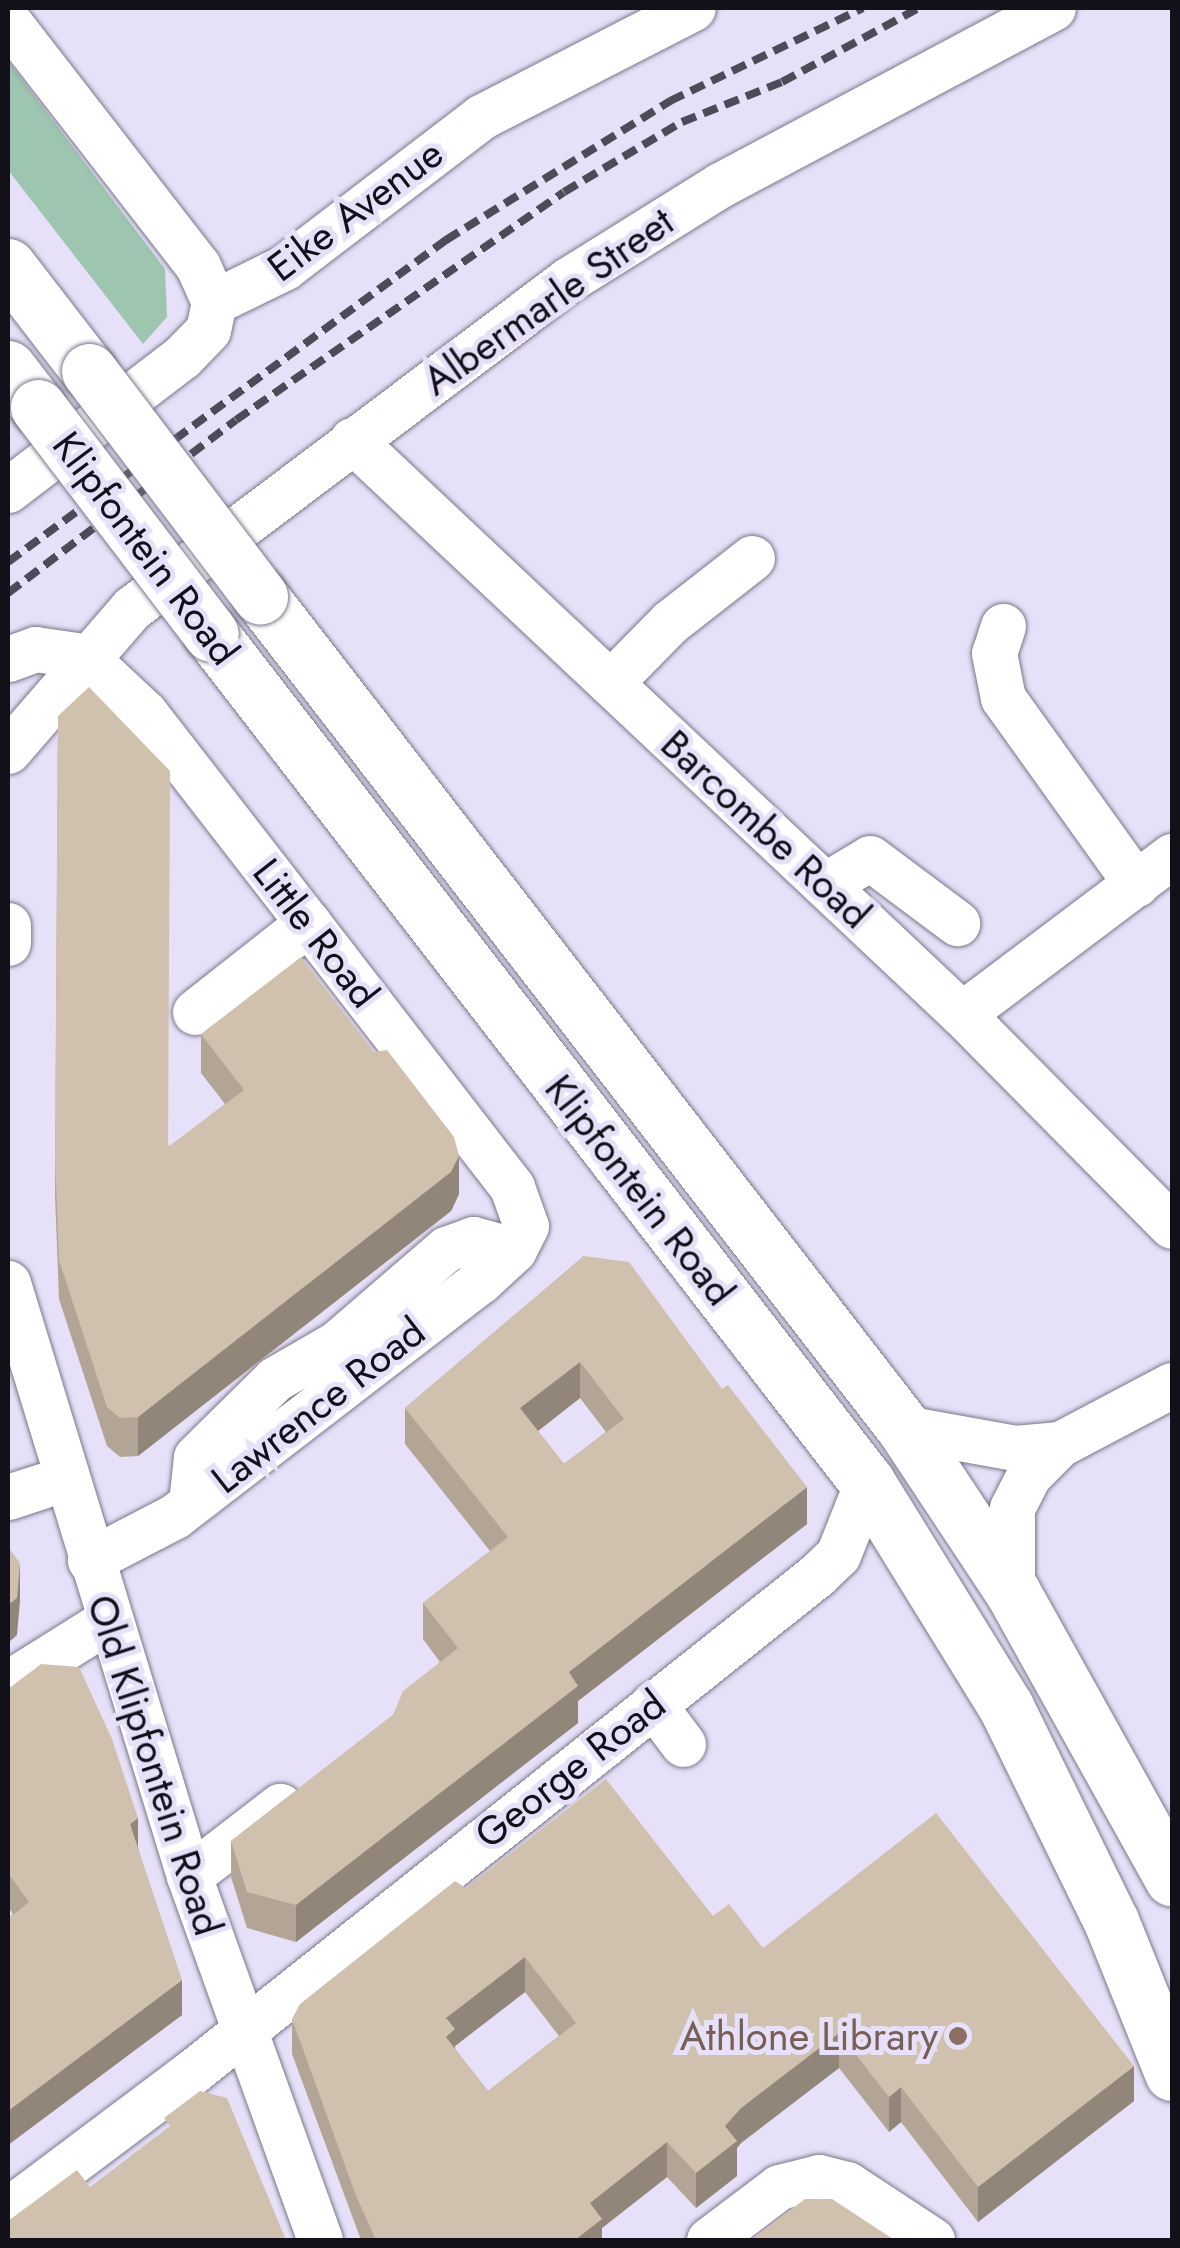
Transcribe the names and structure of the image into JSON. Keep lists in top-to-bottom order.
{
  "streets": {
    "main road": ["Klipfontein Road"],
    "street": [
      "Eike Avenue",
      "Albermarle Street",
      "Barcombe Road",
      "Little Road",
      "Lawrence Road",
      "Old Klipfontein Road",
      "George Road"
    ]
  },
  "crossings": [
    ["Albermarle Street", "Barcombe Road"],
    ["Albermarle Street", "Little Road"],
    ["Klipfontein Road", "George Road"],
    ["Little Road", "Lawrence Road"],
    ["Lawrence Road", "Old Klipfontein Road"],
    ["Old Klipfontein Road", "George Road"]
  ],
  "places": ["Athlone Library"]
}
